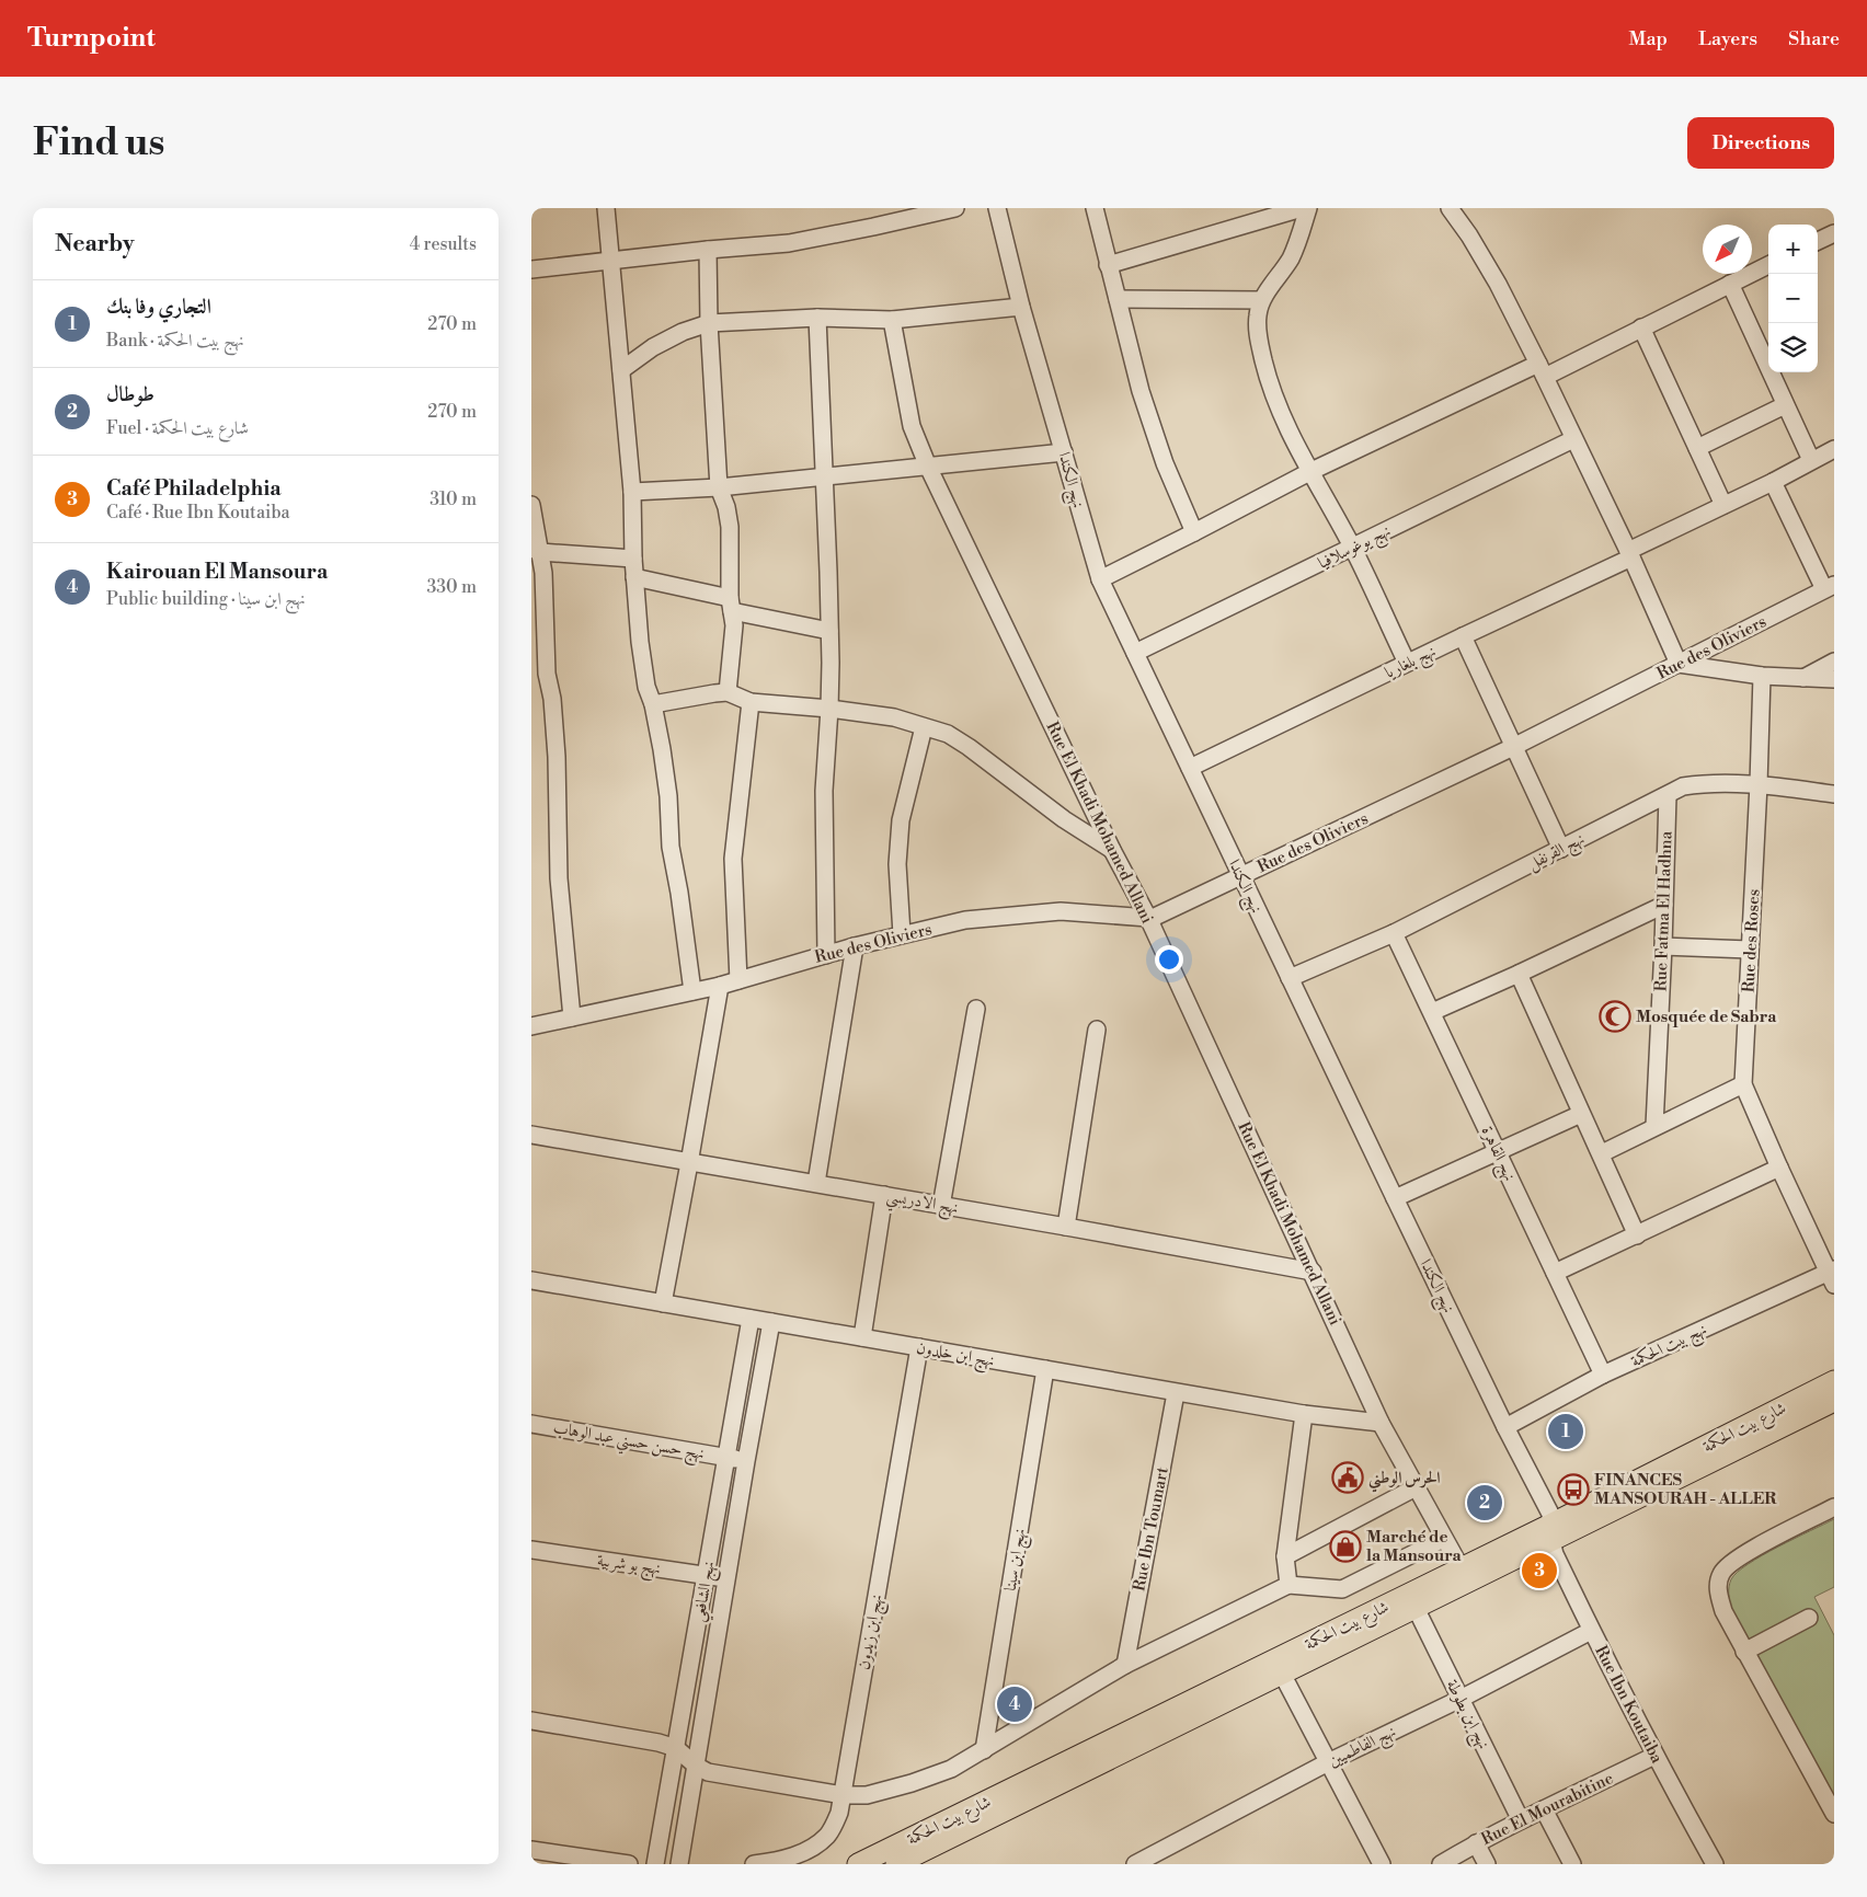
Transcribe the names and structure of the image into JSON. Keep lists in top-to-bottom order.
{
  "streets": {
    "main road": ["شارع بيت الحكمة"],
    "street": [
      "نهج الكندا",
      "نهج يوغوسلافيا",
      "Rue des Oliviers",
      "نهج بلغاريا",
      "Rue El Khadi Mohamed Allani",
      "نهج القرنفل",
      "Rue Fatma El Hadhna",
      "Rue des Roses",
      "نهج القاهرة",
      "نهج الادريسي",
      "نهج بيت الحكمة",
      "نهج ابن خلدون",
      "نهج حسن حسني عبد الوهاب",
      "Rue Ibn Toumart",
      "نهج ابن سينا",
      "نهج بو شربية",
      "نهج الشافعي",
      "نهج ابن زيدون",
      "Rue Ibn Koutaiba",
      "نهج ابن بطوطة",
      "نهج الفاطميين",
      "Rue El Mourabitine"
    ]
  },
  "crossings": [
    ["نهج الكندا", "نهج يوغوسلافيا"],
    ["نهج الكندا", "Rue des Oliviers"],
    ["نهج الكندا", "نهج بلغاريا"],
    ["نهج الكندا", "نهج القرنفل"],
    ["نهج الكندا", "نهج بيت الحكمة"],
    ["نهج الكندا", "شارع بيت الحكمة"],
    ["نهج الكندا", "Rue Ibn Koutaiba"],
    ["Rue des Oliviers", "Rue El Khadi Mohamed Allani"],
    ["Rue El Khadi Mohamed Allani", "نهج الادريسي"],
    ["Rue El Khadi Mohamed Allani", "نهج ابن خلدون"],
    ["Rue El Khadi Mohamed Allani", "شارع بيت الحكمة"],
    ["نهج القرنفل", "Rue Fatma El Hadhna"],
    ["نهج القرنفل", "Rue des Roses"],
    ["نهج القرنفل", "نهج القاهرة"],
    ["Rue des Roses", "نهج بيت الحكمة"],
    ["نهج القاهرة", "نهج بيت الحكمة"],
    ["نهج ابن خلدون", "Rue Ibn Toumart"],
    ["نهج ابن خلدون", "نهج ابن سينا"],
    ["نهج ابن خلدون", "نهج الشافعي"],
    ["نهج ابن خلدون", "نهج ابن زيدون"],
    ["شارع بيت الحكمة", "Rue Ibn Koutaiba"],
    ["شارع بيت الحكمة", "نهج ابن بطوطة"],
    ["نهج حسن حسني عبد الوهاب", "نهج الشافعي"],
    ["نهج بو شربية", "نهج الشافعي"],
    ["Rue Ibn Koutaiba", "نهج الفاطميين"],
    ["Rue Ibn Koutaiba", "Rue El Mourabitine"],
    ["نهج ابن بطوطة", "نهج الفاطميين"],
    ["نهج ابن بطوطة", "Rue El Mourabitine"]
  ],
  "places": {
    "mosque": ["Mosquée de Sabra"],
    "public building": ["الحرس الوطني"],
    "bus stop": ["FINANCES MANSOURAH - ALLER"],
    "shop": ["Marché de la Mansoura"]
  },
  "north": "bottom left",
  "page": {
    "header": "Turnpoint",
    "nav": ["Map", "Layers", "Share"],
    "buttons": "Directions",
    "title": "Find us",
    "heading": ["Nearby", "4 results"],
    "map_buttons": ["+", "−"],
    "list": [
      {
        "mark": "1",
        "name": "التجاري وفا بنك",
        "note": "Bank · نهج بيت الحكمة",
        "value": "270 m"
      },
      {
        "mark": "2",
        "name": "طوطال",
        "note": "Fuel · شارع بيت الحكمة",
        "value": "270 m"
      },
      {
        "mark": "3",
        "name": "Café Philadelphia",
        "note": "Café · Rue Ibn Koutaiba",
        "value": "310 m"
      },
      {
        "mark": "4",
        "name": "Kairouan El Mansoura",
        "note": "Public building · نهج ابن سينا",
        "value": "330 m"
      }
    ],
    "pins": [
      "1",
      "2",
      "3",
      "4"
    ]
  }
}
